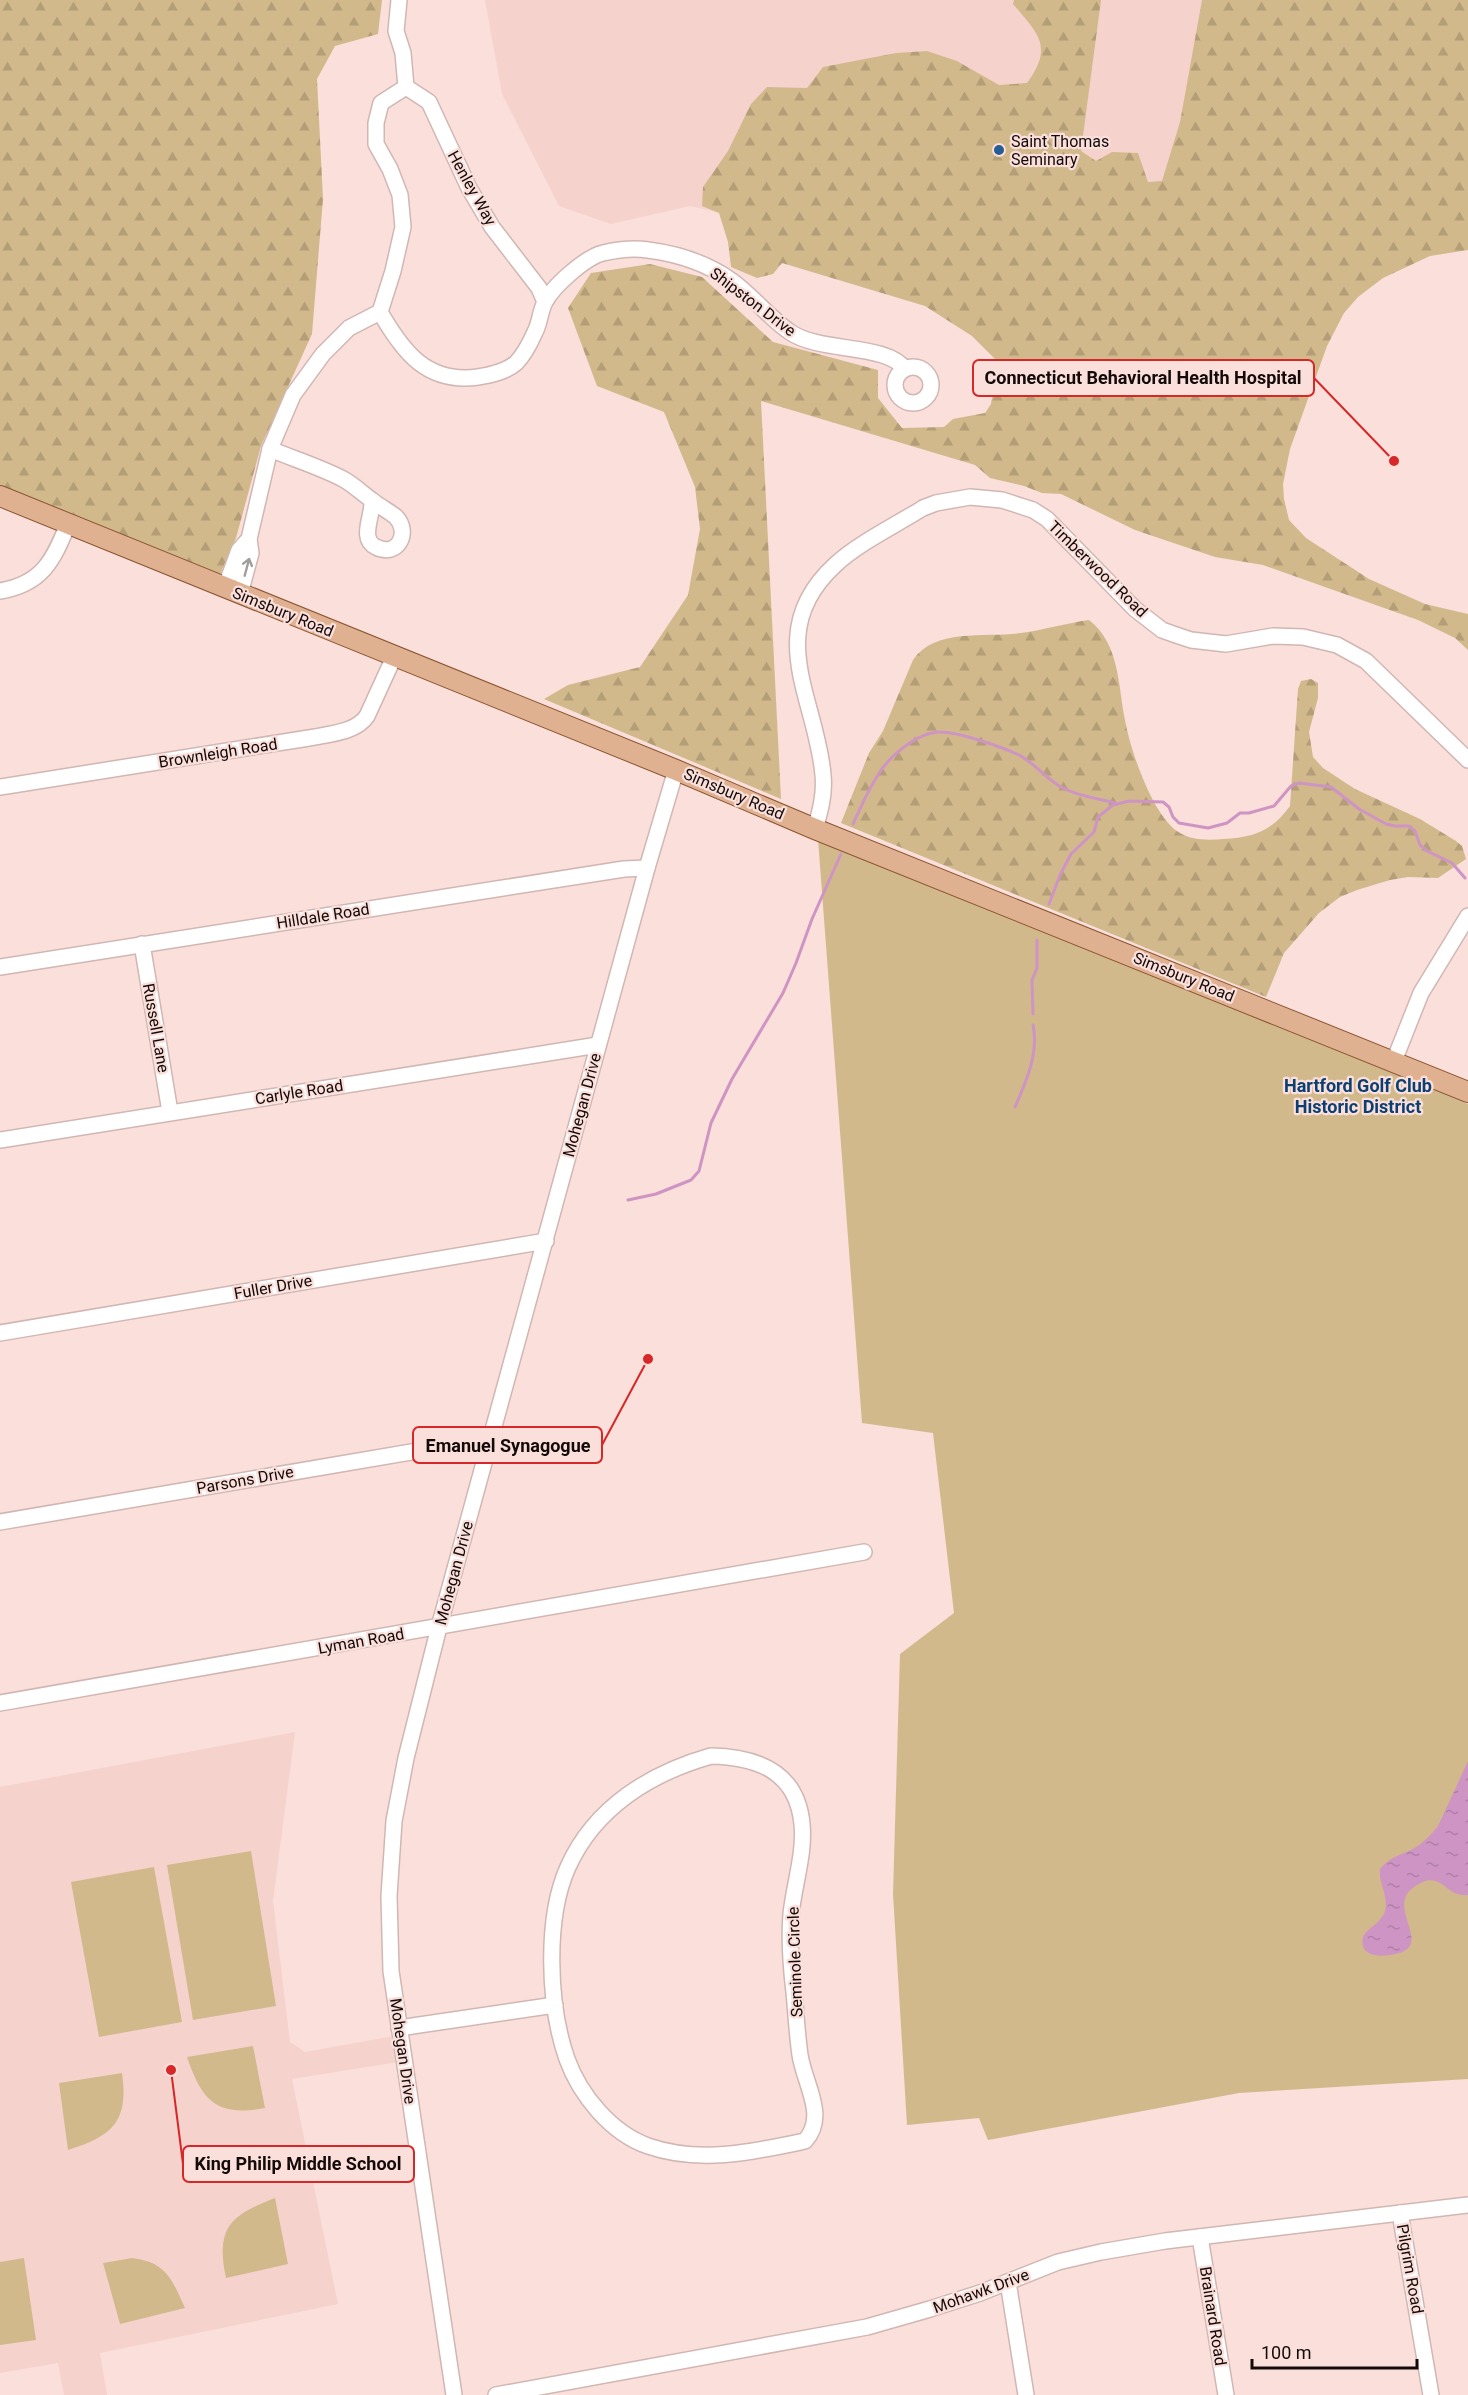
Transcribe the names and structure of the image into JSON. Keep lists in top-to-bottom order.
{
  "streets": {
    "main road": ["Simsbury Road"],
    "street": [
      "Henley Way",
      "Shipston Drive",
      "Timberwood Road",
      "Brownleigh Road",
      "Hilldale Road",
      "Russell Lane",
      "Carlyle Road",
      "Mohegan Drive",
      "Fuller Drive",
      "Parsons Drive",
      "Lyman Road",
      "Seminole Circle",
      "Pilgrim Road",
      "Mohawk Drive",
      "Brainard Road"
    ]
  },
  "crossings": [
    ["Henley Way", "Shipston Drive"],
    ["Timberwood Road", "Simsbury Road"],
    ["Simsbury Road", "Brownleigh Road"],
    ["Simsbury Road", "Mohegan Drive"],
    ["Hilldale Road", "Russell Lane"],
    ["Hilldale Road", "Mohegan Drive"],
    ["Russell Lane", "Carlyle Road"],
    ["Carlyle Road", "Mohegan Drive"],
    ["Mohegan Drive", "Fuller Drive"],
    ["Mohegan Drive", "Parsons Drive"],
    ["Mohegan Drive", "Lyman Road"],
    ["Pilgrim Road", "Mohawk Drive"],
    ["Mohawk Drive", "Brainard Road"]
  ],
  "districts": ["Hartford Golf Club Historic District"],
  "places": [
    "Saint Thomas Seminary",
    "Connecticut Behavioral Health Hospital",
    "Emanuel Synagogue",
    "King Philip Middle School"
  ],
  "scale_bar": "100 m"
}
